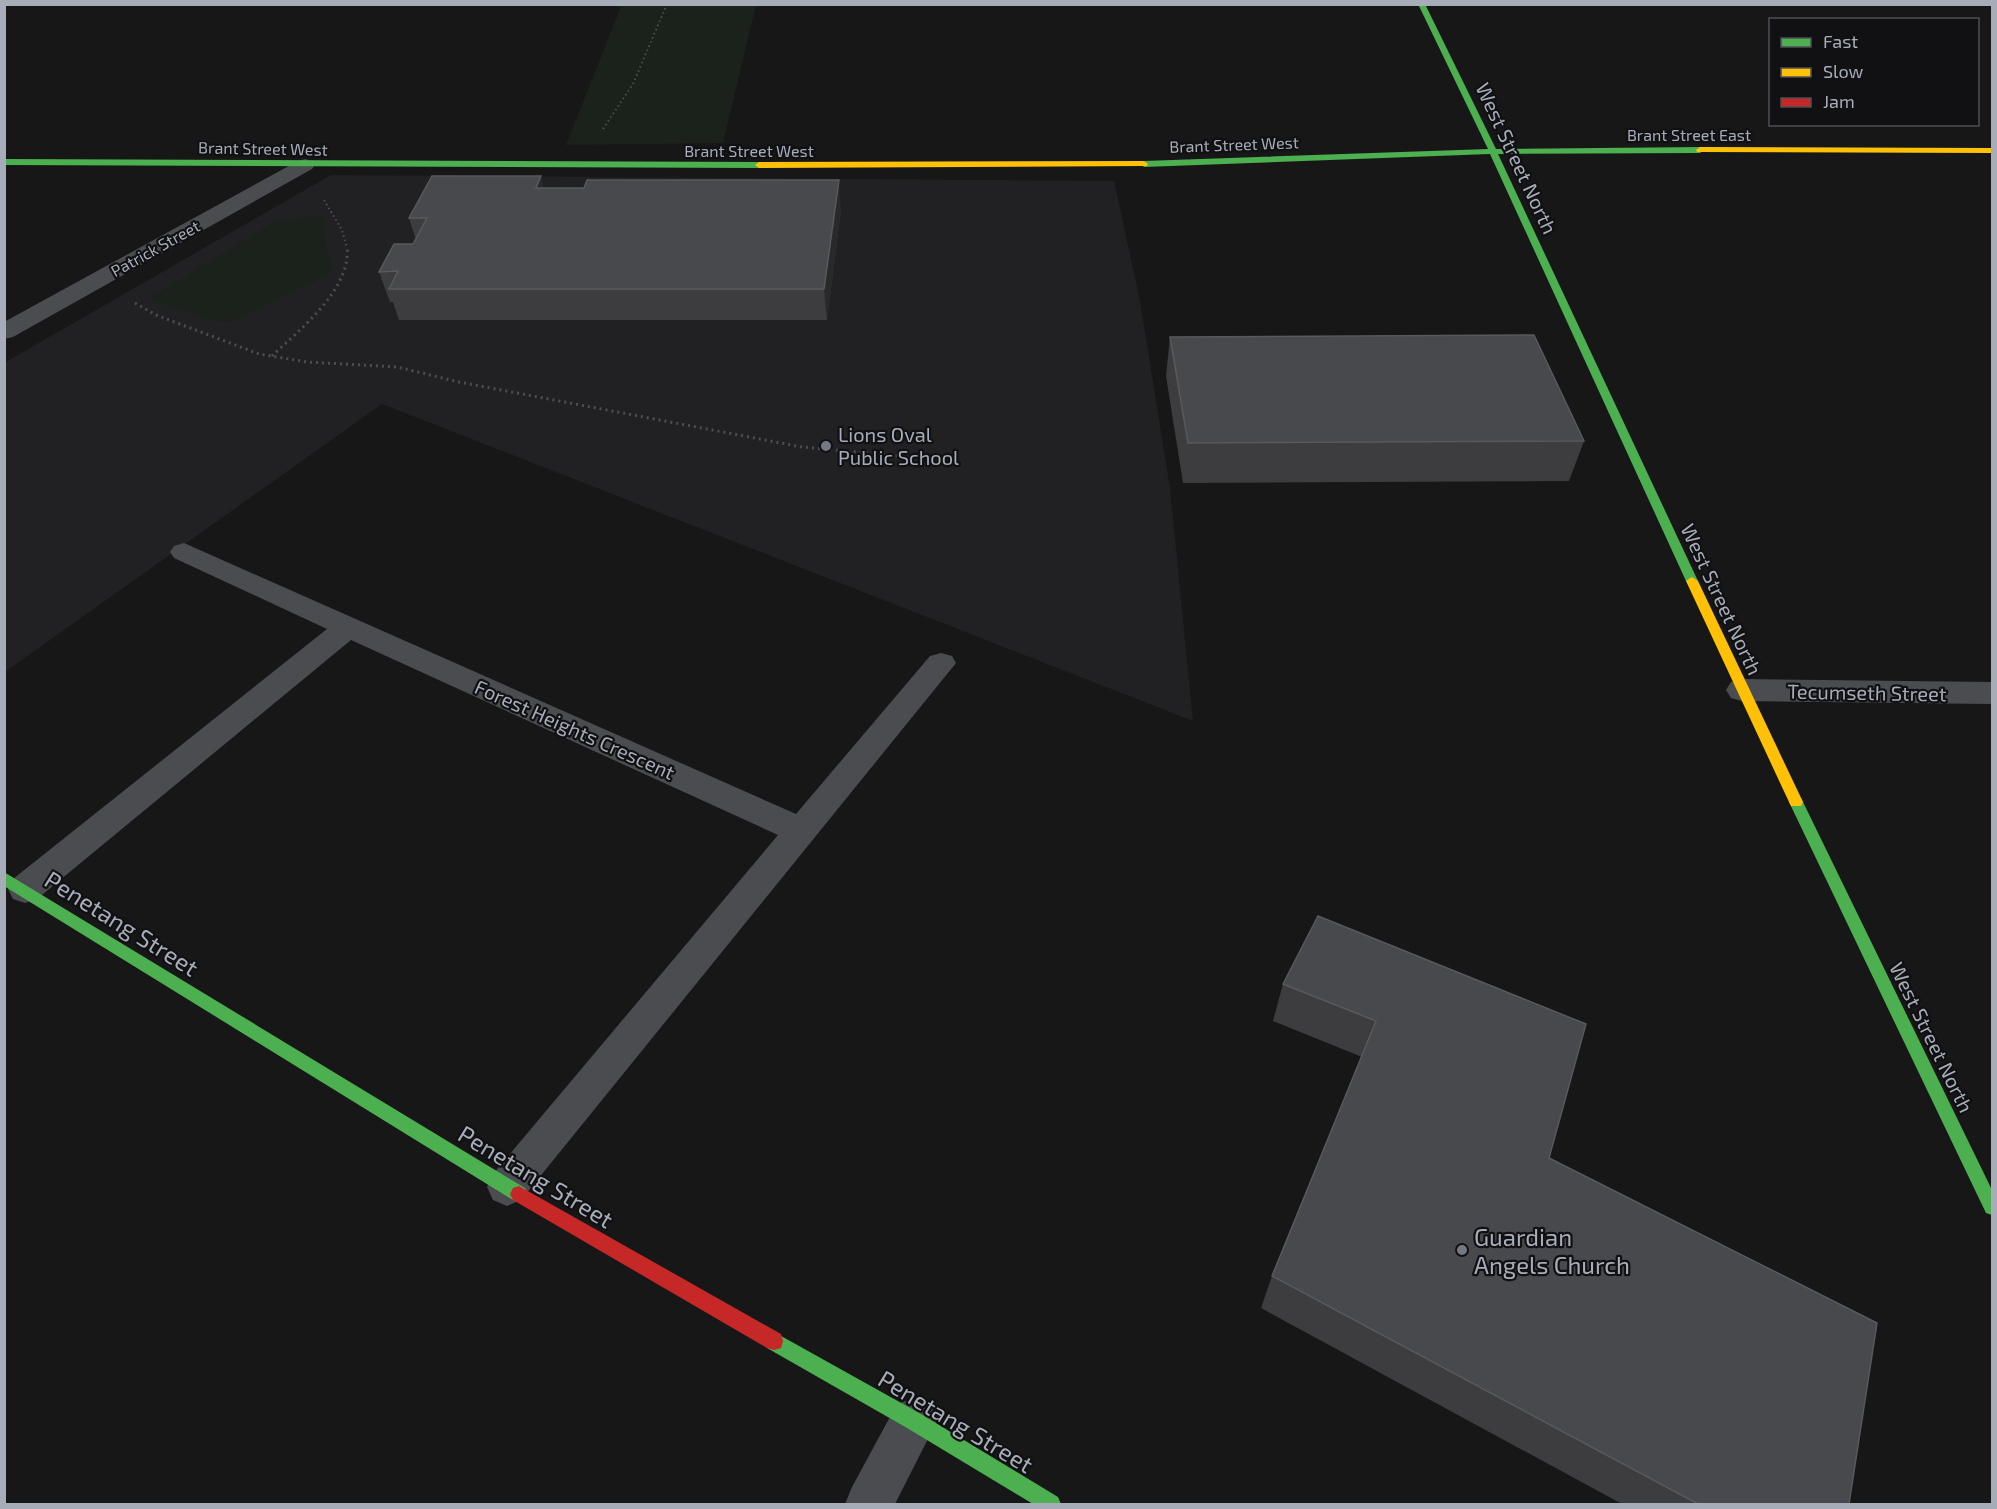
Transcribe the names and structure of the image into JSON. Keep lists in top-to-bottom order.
{
  "streets": {
    "street": [
      "Brant Street East",
      "Brant Street West",
      "West Street North",
      "Patrick Street",
      "Tecumseth Street",
      "Penetang Street"
    ],
    "lane": ["Forest Heights Crescent"]
  },
  "crossings": [
    ["Brant Street East", "Brant Street West"],
    ["Brant Street East", "West Street North"],
    ["Brant Street West", "West Street North"],
    ["Brant Street West", "Patrick Street"],
    ["West Street North", "Tecumseth Street"]
  ],
  "places": ["Lions Oval Public School", "Guardian Angels Church"],
  "legend": ["Fast", "Slow", "Jam"]
}
